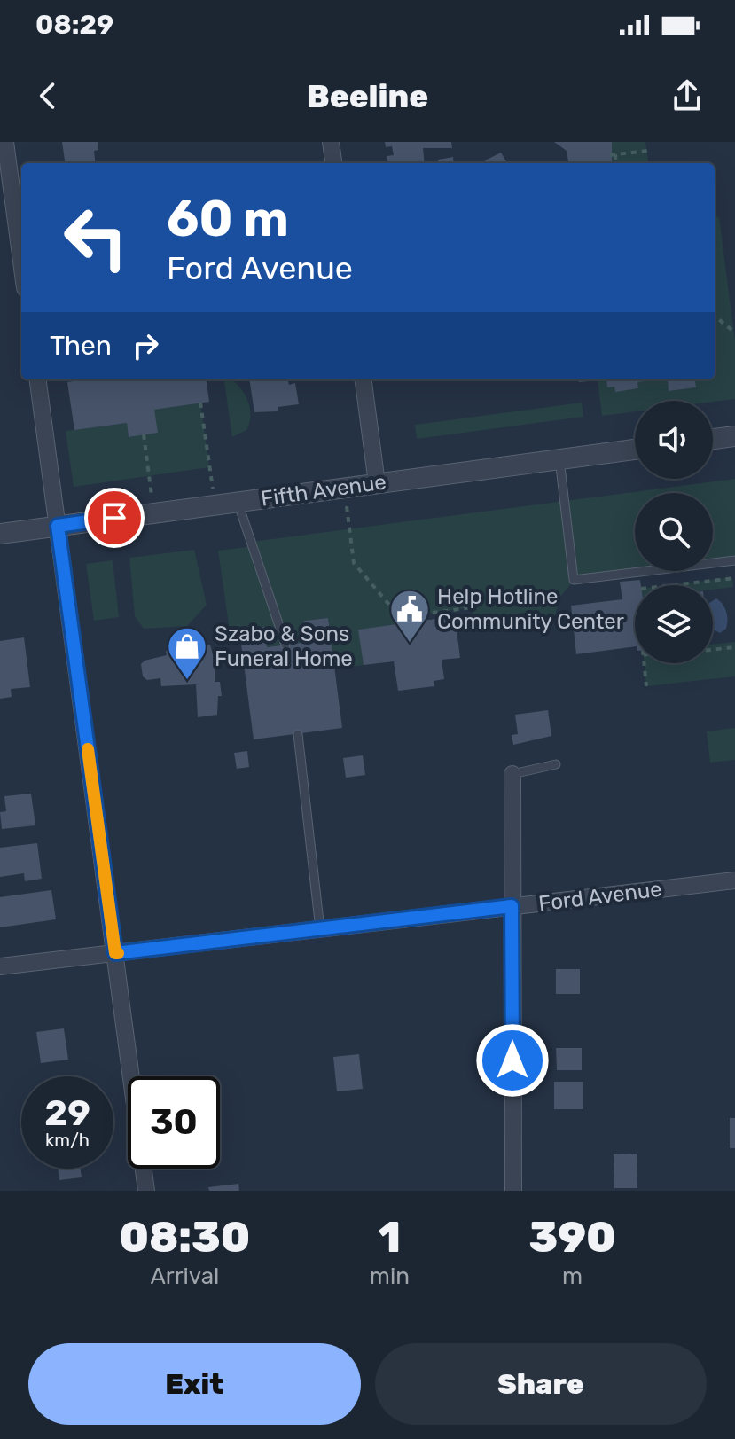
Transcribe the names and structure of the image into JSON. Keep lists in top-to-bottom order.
{
  "streets": {
    "street": ["Fifth Avenue", "Ford Avenue"]
  },
  "places": {
    "public building": ["Help Hotline Community Center"],
    "shop": ["Szabo & Sons Funeral Home"]
  },
  "page": {
    "status": "08:29",
    "header": "Beeline",
    "turn": ["60 m", "Ford Avenue"],
    "then": "Then",
    "speed": "29 km/h",
    "limit": "30",
    "eta": [
      "08:30",
      "Arrival",
      "1",
      "min",
      "390",
      "m"
    ],
    "buttons": ["Exit", "Share"]
  }
}
